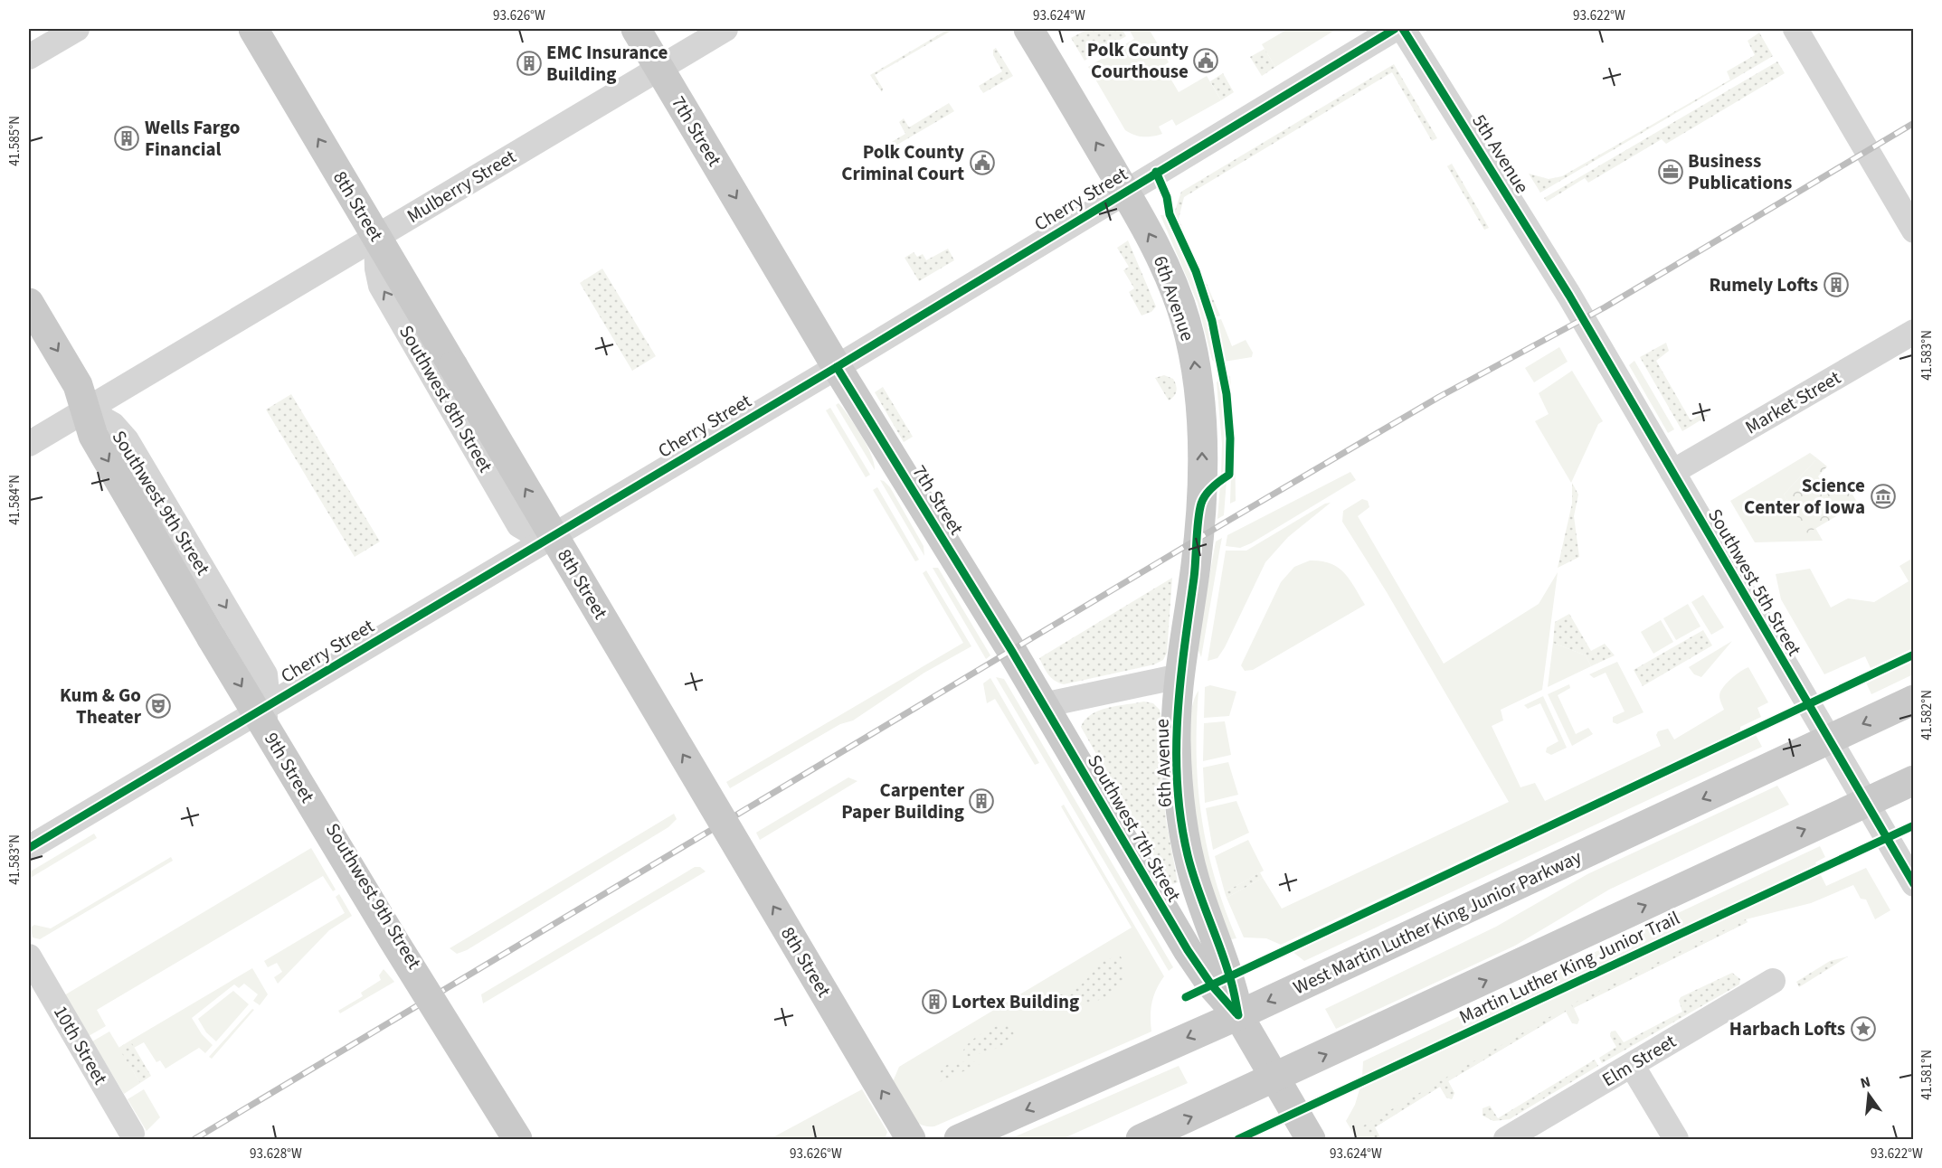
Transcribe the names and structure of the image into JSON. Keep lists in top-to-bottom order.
{
  "streets": {
    "main road": [
      "7th Street",
      "8th Street",
      "6th Avenue",
      "9th Street",
      "Southwest 7th Street",
      "West Martin Luther King Junior Parkway"
    ],
    "street": [
      "5th Avenue",
      "Mulberry Street",
      "Cherry Street",
      "Southwest 8th Street",
      "Market Street",
      "Southwest 9th Street",
      "Southwest 5th Street",
      "10th Street",
      "Elm Street"
    ],
    "cycle path": ["Martin Luther King Junior Trail"]
  },
  "crossings": [
    ["7th Street", "Mulberry Street"],
    ["7th Street", "Cherry Street"],
    ["7th Street", "Southwest 7th Street"],
    ["5th Avenue", "Southwest 5th Street"],
    ["Mulberry Street", "8th Street"],
    ["Mulberry Street", "Southwest 8th Street"],
    ["Mulberry Street", "Southwest 9th Street"],
    ["Mulberry Street", "9th Street"],
    ["Cherry Street", "6th Avenue"],
    ["Cherry Street", "Southwest 8th Street"],
    ["Cherry Street", "Southwest 9th Street"],
    ["8th Street", "Southwest 8th Street"],
    ["6th Avenue", "Southwest 7th Street"],
    ["6th Avenue", "West Martin Luther King Junior Parkway"],
    ["Market Street", "Southwest 5th Street"],
    ["Southwest 9th Street", "9th Street"],
    ["Southwest 5th Street", "West Martin Luther King Junior Parkway"],
    ["Southwest 7th Street", "West Martin Luther King Junior Parkway"]
  ],
  "one_way": [
    "7th Street",
    "8th Street",
    "6th Avenue",
    "Southwest 8th Street",
    "Southwest 9th Street",
    "9th Street"
  ],
  "places": {
    "public building": ["Polk County Courthouse", "Polk County Criminal Court"],
    "building": [
      "EMC Insurance Building",
      "Wells Fargo Financial",
      "Rumely Lofts",
      "Carpenter Paper Building",
      "Lortex Building"
    ],
    "office": ["Business Publications"],
    "museum": ["Science Center of Iowa"],
    "theatre": ["Kum & Go Theater"],
    "place": ["Harbach Lofts"]
  },
  "north": "top",
  "coordinates": [
    "93.626°W",
    "93.624°W",
    "93.622°W",
    "41.585°N",
    "41.583°N",
    "41.584°N",
    "41.582°N",
    "41.581°N",
    "93.628°W"
  ]
}
